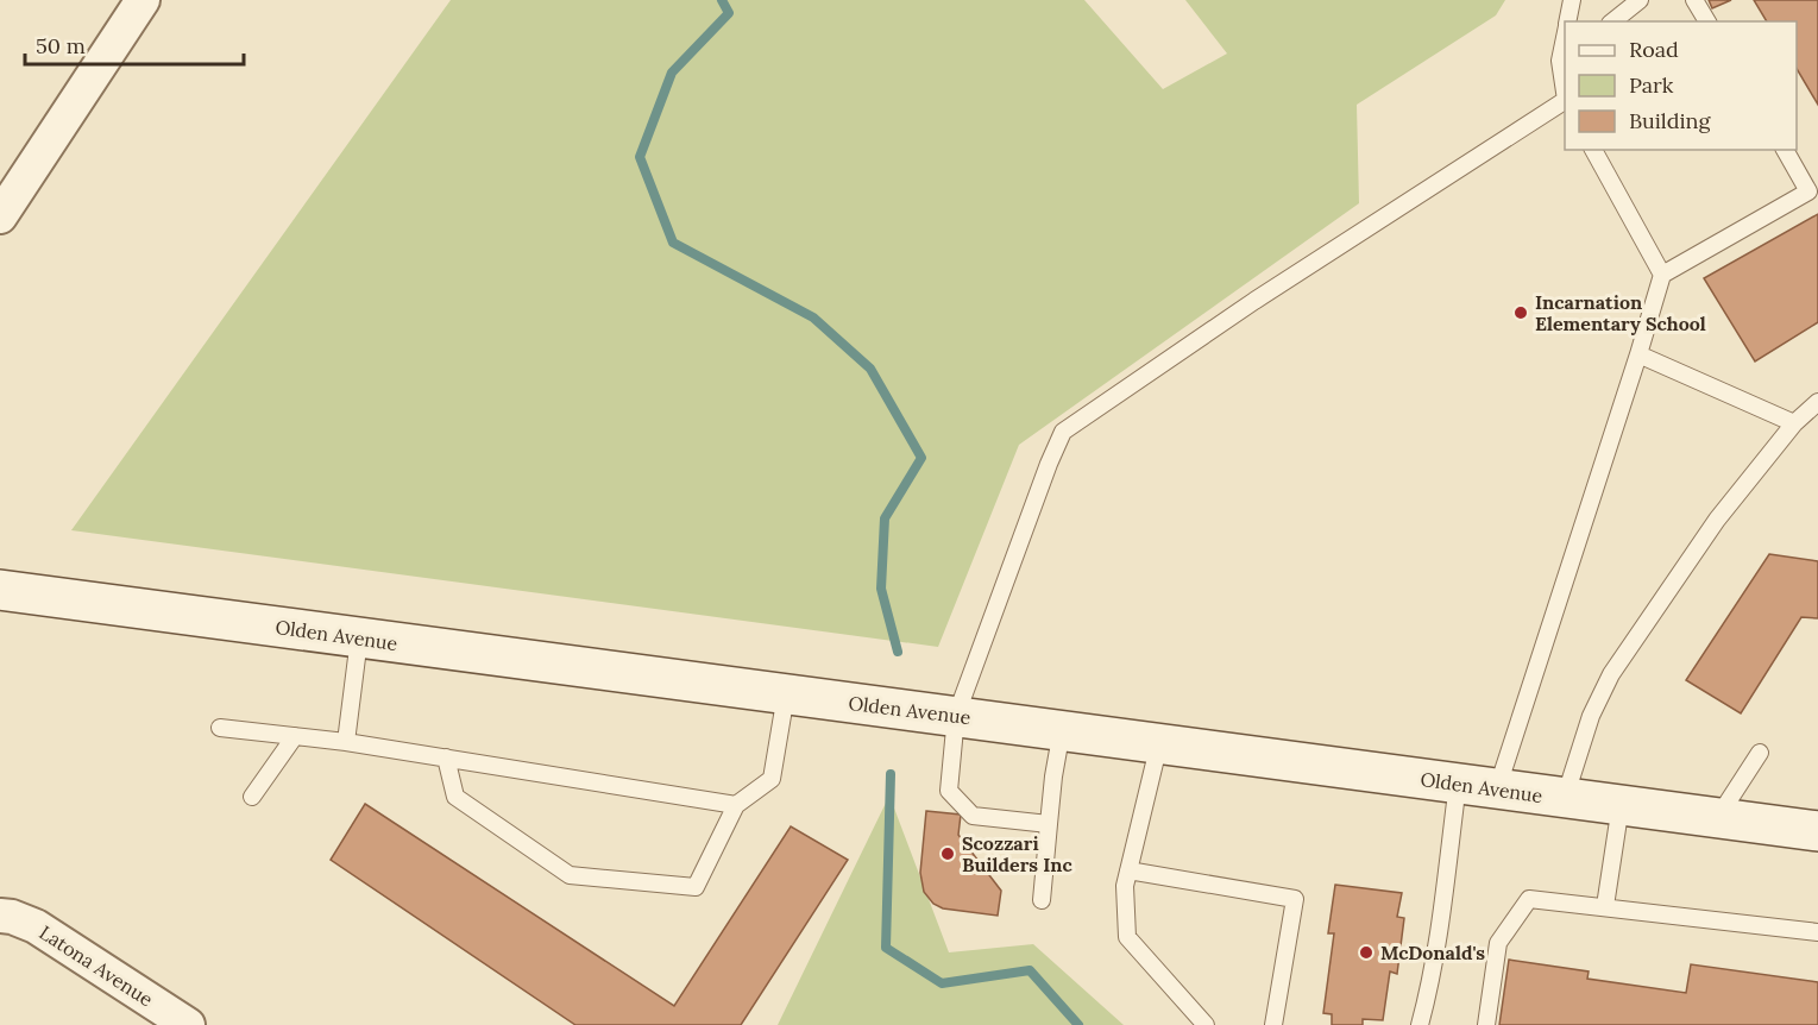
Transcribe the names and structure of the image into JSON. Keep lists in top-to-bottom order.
{
  "streets": {
    "main road": ["Olden Avenue"],
    "street": ["Latona Avenue"]
  },
  "places": ["Incarnation Elementary School", "Scozzari Builders Inc", "McDonald's"],
  "legend": ["Road", "Park", "Building"],
  "scale_bar": "50 m"
}
